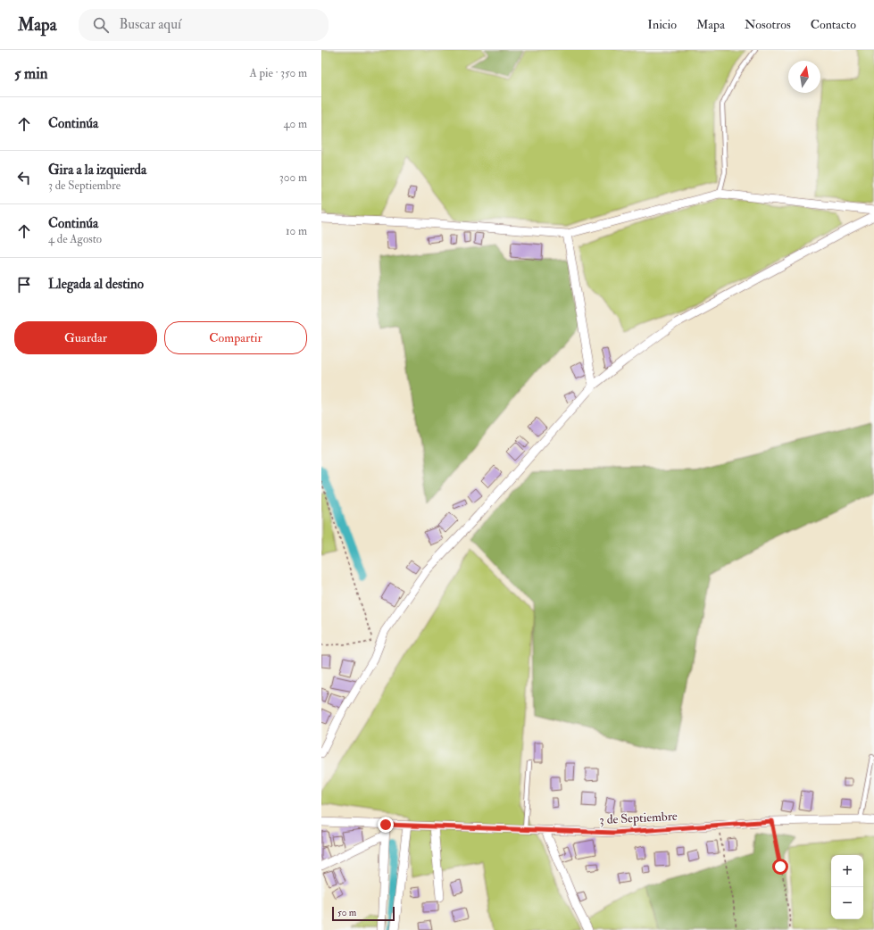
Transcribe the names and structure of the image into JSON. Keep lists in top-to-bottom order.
{
  "streets": {
    "street": ["3 de Septiembre"]
  },
  "scale_bar": "50 m",
  "north": "top",
  "page": {
    "header": "Mapa",
    "search": "Buscar aquí",
    "nav": [
      "Inicio",
      "Mapa",
      "Nosotros",
      "Contacto"
    ],
    "heading": ["5 min", "A pie · 350 m"],
    "list": [
      ["Continúa", "40 m"],
      ["Gira a la izquierda", "3 de Septiembre", "300 m"],
      ["Continúa", "4 de Agosto", "10 m"],
      "Llegada al destino"
    ],
    "buttons": ["Guardar", "Compartir"],
    "map_buttons": ["+", "−"],
    "scale": "50 m"
  }
}
